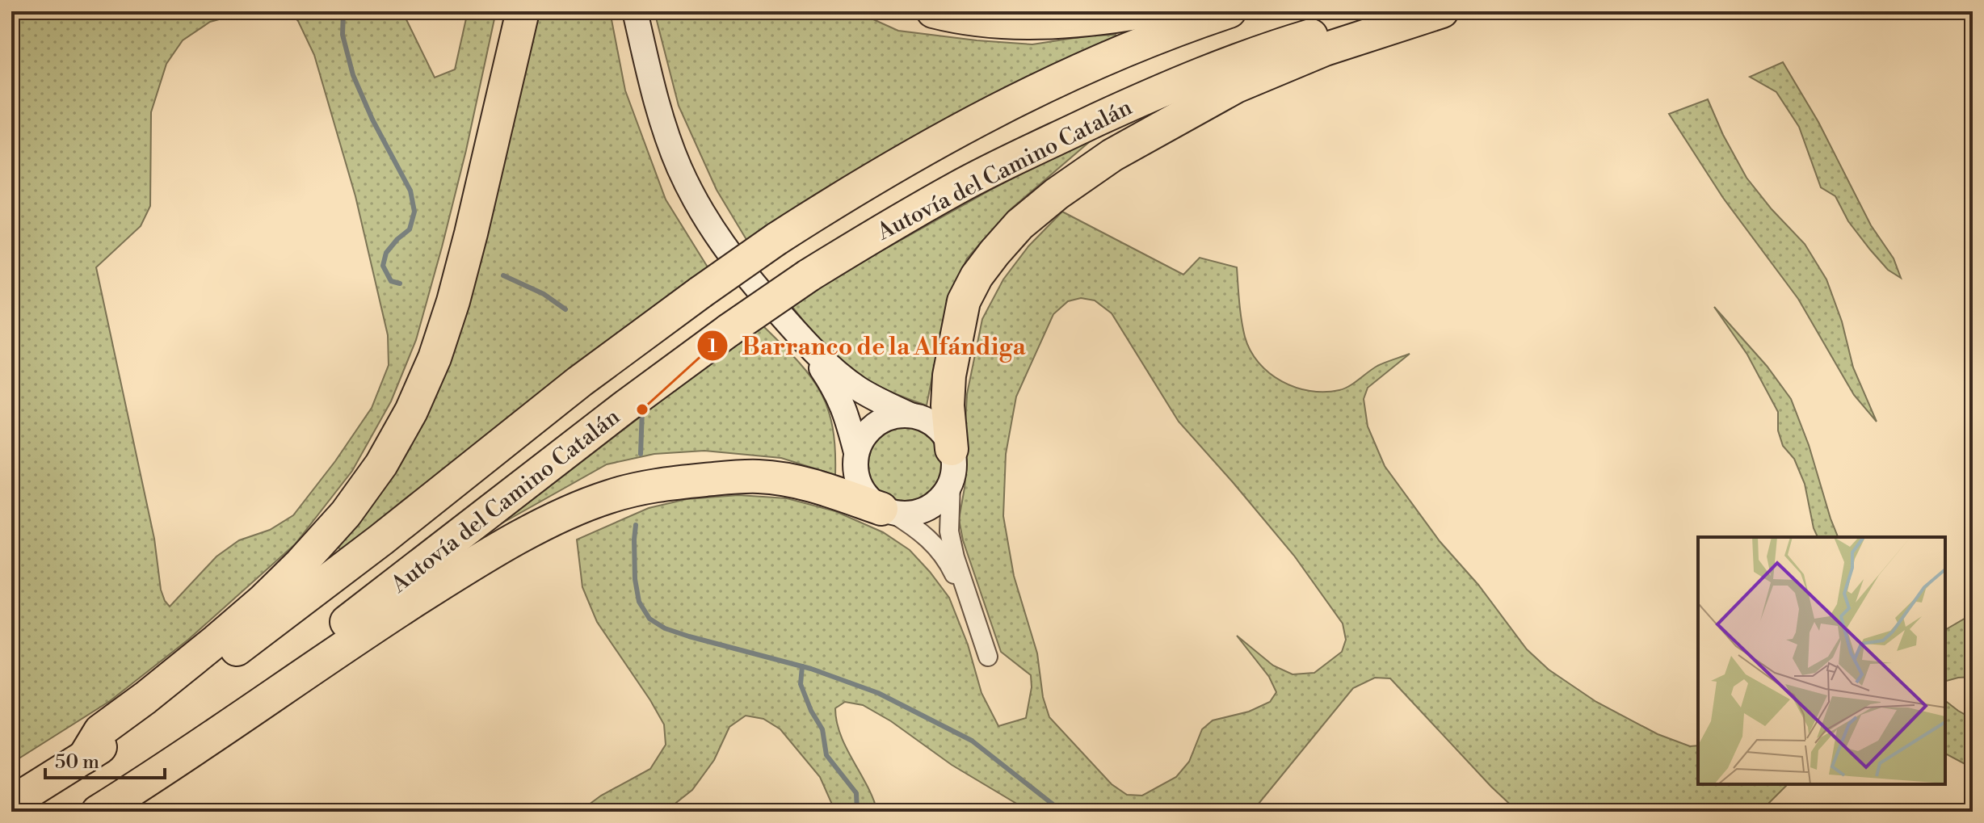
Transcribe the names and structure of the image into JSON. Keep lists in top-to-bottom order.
{
  "streets": {
    "highway": ["Autovía del Camino Catalán"]
  },
  "places": ["Barranco de la Alfándiga"],
  "scale_bar": "50 m"
}
